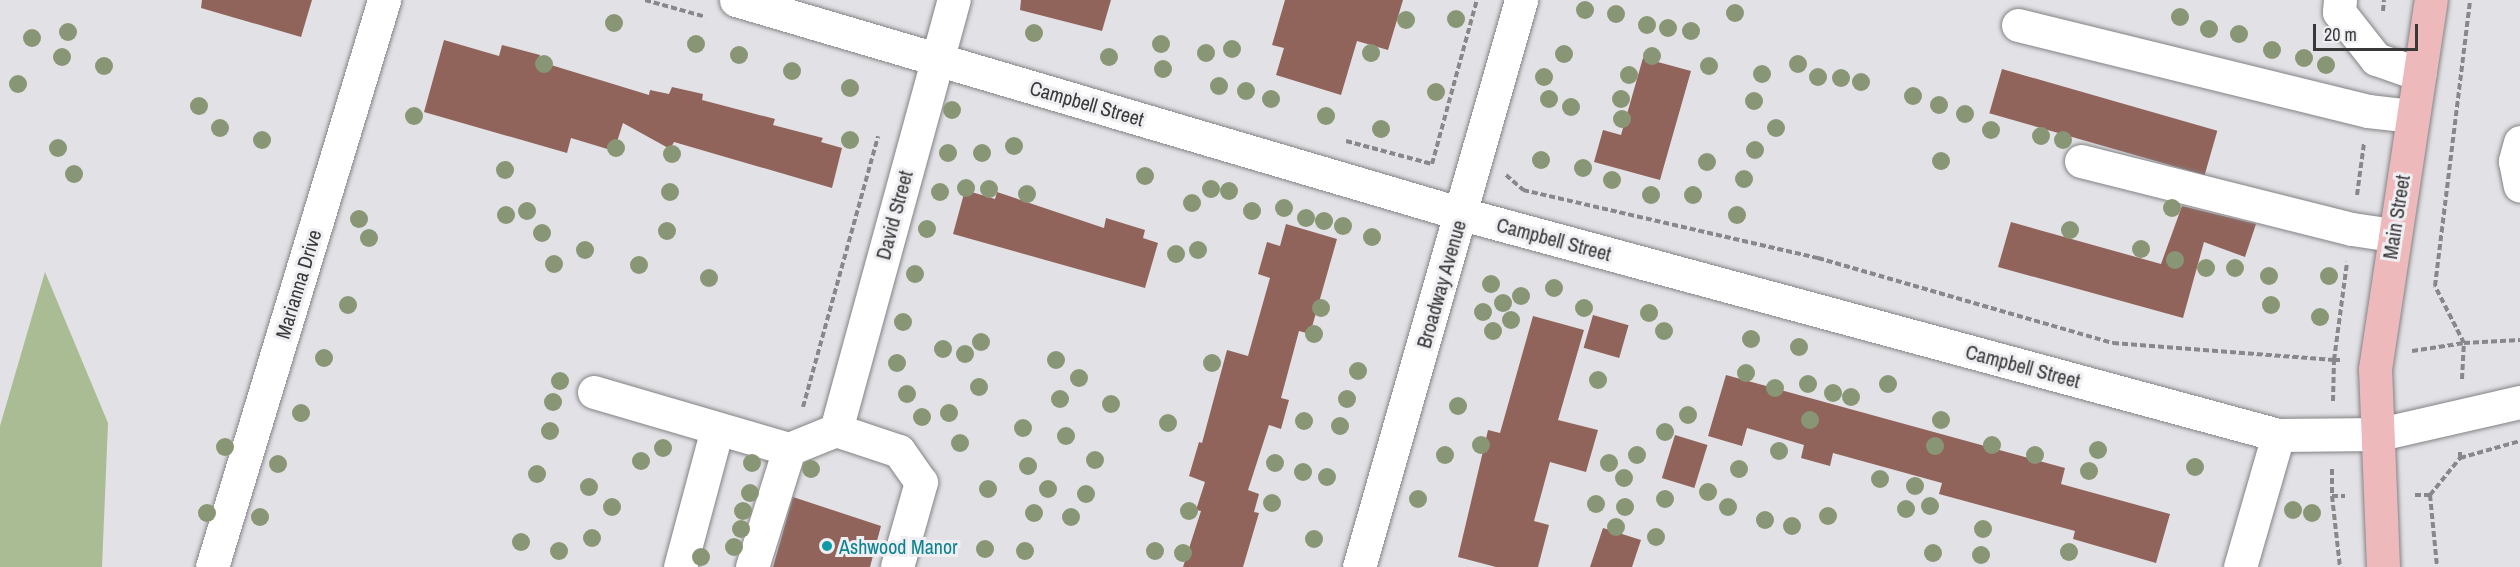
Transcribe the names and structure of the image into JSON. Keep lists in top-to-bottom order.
{
  "streets": {
    "main road": ["Main Street"],
    "street": [
      "Campbell Street",
      "David Street",
      "Marianna Drive",
      "Broadway Avenue"
    ]
  },
  "crossings": [
    ["Campbell Street", "David Street"],
    ["Campbell Street", "Main Street"],
    ["Campbell Street", "Broadway Avenue"]
  ],
  "places": ["Ashwood Manor"],
  "scale_bar": "20 m"
}
